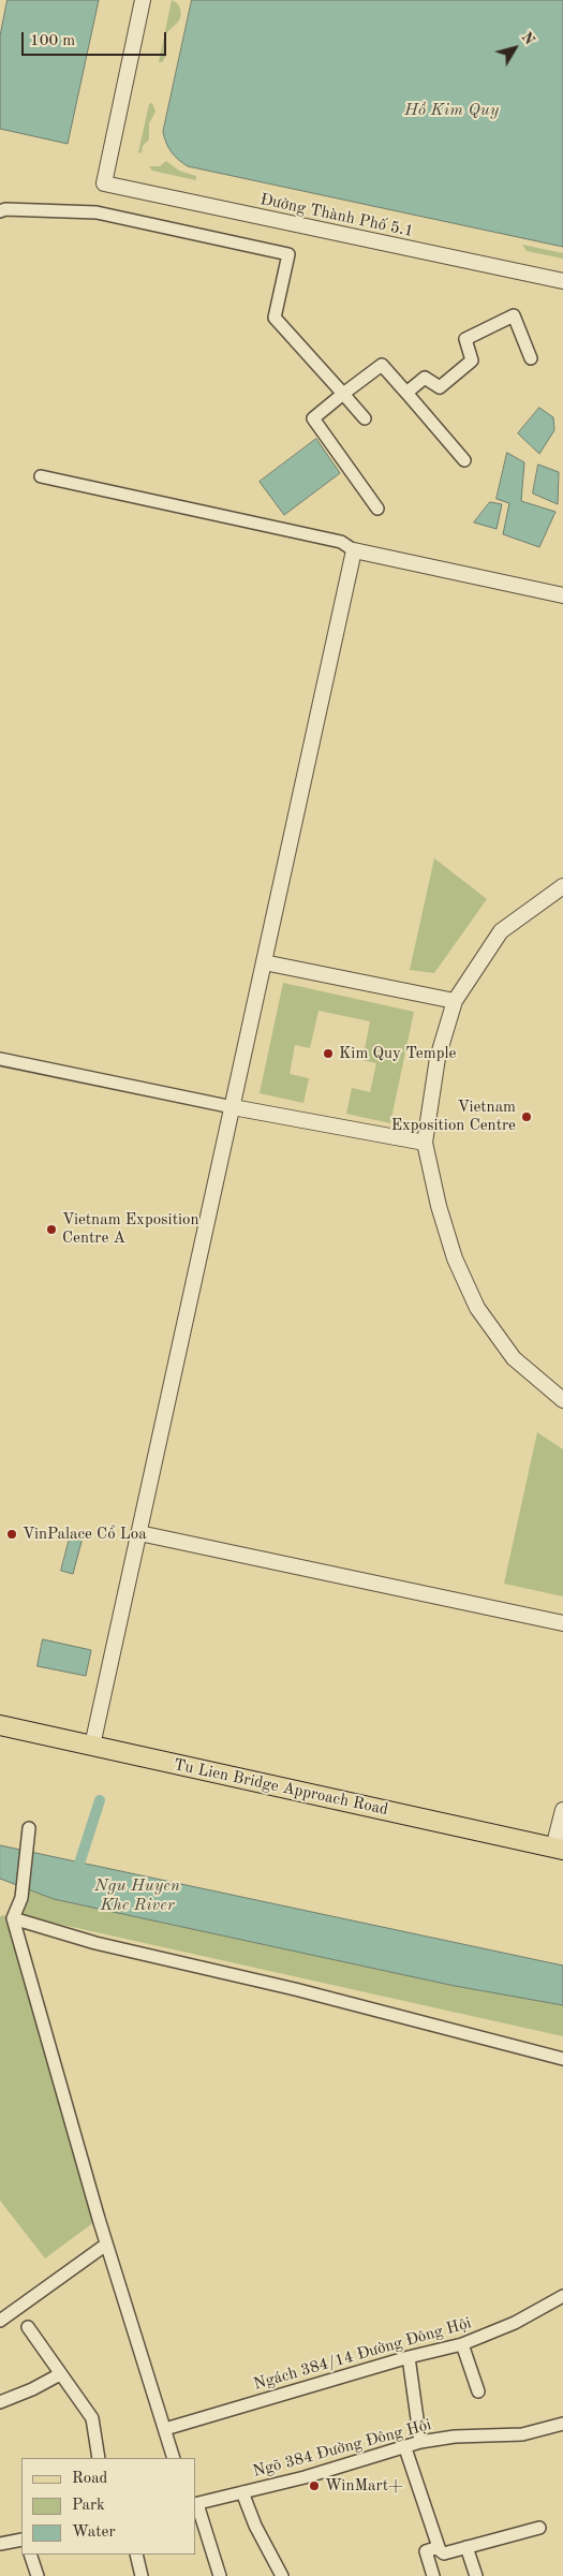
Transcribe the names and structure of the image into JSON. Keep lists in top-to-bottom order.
{
  "streets": {
    "main road": ["Tu Lien Bridge Approach Road"],
    "street": ["Đường Thành Phố 5.1", "Ngách 384/14 Đường Đông Hội", "Ngõ 384 Đường Đông Hội"]
  },
  "water": ["Hồ Kim Quy", "Ngu Huyen Khe River"],
  "places": [
    "Kim Quy Temple",
    "Vietnam Exposition Centre",
    "Vietnam Exposition Centre A",
    "VinPalace Cổ Loa",
    "WinMart+"
  ],
  "legend": ["Road", "Park", "Water"],
  "scale_bar": "100 m",
  "north": "top right"
}
